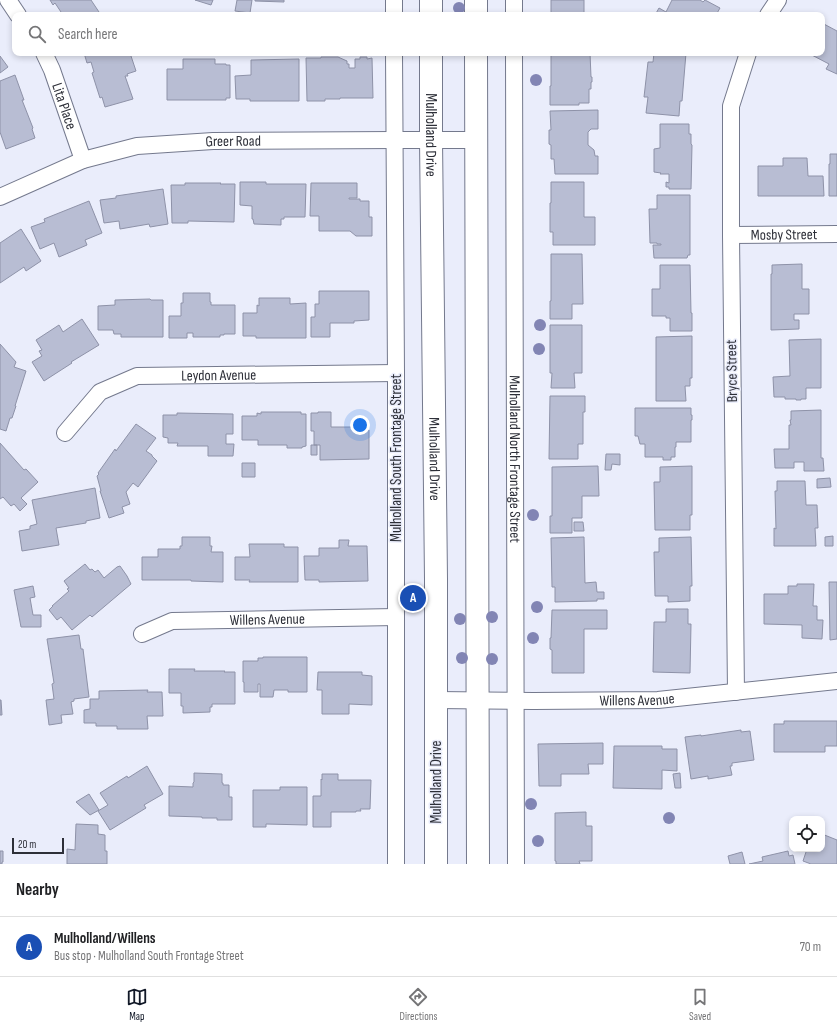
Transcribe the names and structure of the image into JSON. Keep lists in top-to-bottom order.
{
  "streets": {
    "main road": ["Mulholland Drive"],
    "street": [
      "Lita Place",
      "Greer Road",
      "Mosby Street",
      "Bryce Street",
      "Leydon Avenue",
      "Mulholland South Frontage Street",
      "Mulholland North Frontage Street",
      "Willens Avenue"
    ]
  },
  "crossings": [
    ["Lita Place", "Greer Road"],
    ["Mulholland Drive", "Greer Road"],
    ["Mulholland Drive", "Willens Avenue"],
    ["Greer Road", "Mulholland South Frontage Street"],
    ["Mosby Street", "Bryce Street"],
    ["Bryce Street", "Willens Avenue"],
    ["Leydon Avenue", "Mulholland South Frontage Street"],
    ["Mulholland South Frontage Street", "Willens Avenue"],
    ["Mulholland North Frontage Street", "Willens Avenue"]
  ],
  "scale_bar": "20 m",
  "page": {
    "search": "Search here",
    "pins": "A",
    "scale": "20 m",
    "heading": "Nearby",
    "list": [
      {
        "mark": "A",
        "name": "Mulholland/Willens",
        "note": "Bus stop · Mulholland South Frontage Street",
        "value": "70 m"
      }
    ],
    "nav": ["Map", "Directions", "Saved"]
  }
}
